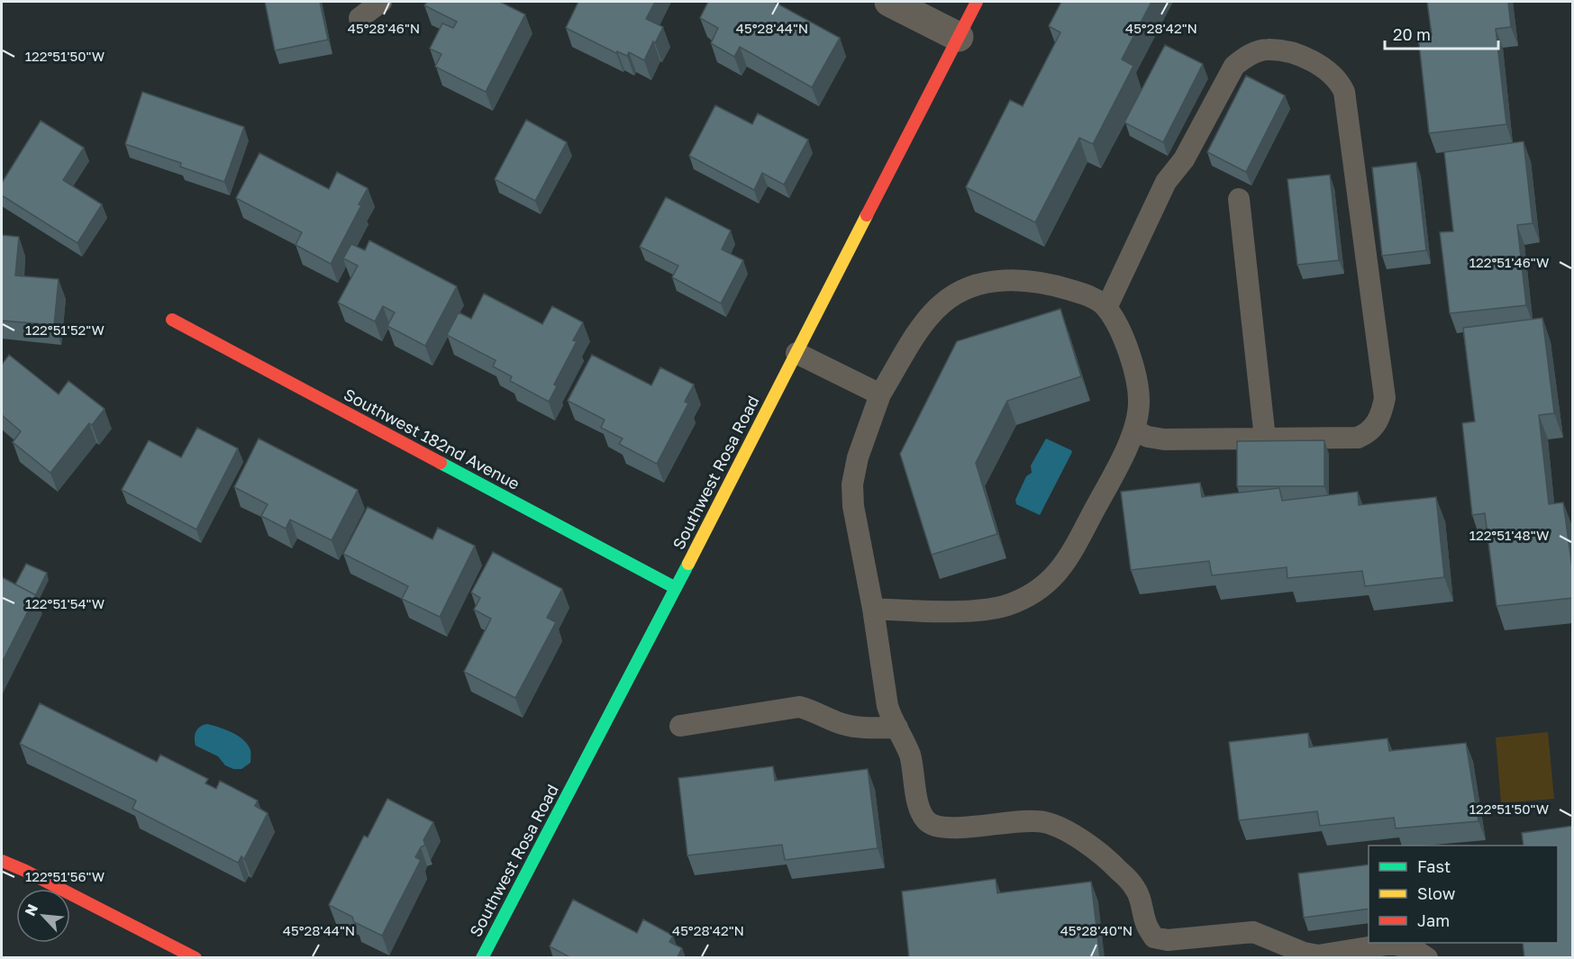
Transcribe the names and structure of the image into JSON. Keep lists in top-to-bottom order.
{
  "streets": {
    "street": ["Southwest 182nd Avenue", "Southwest Rosa Road"]
  },
  "crossings": [
    ["Southwest 182nd Avenue", "Southwest Rosa Road"]
  ],
  "legend": ["Fast", "Slow", "Jam"],
  "scale_bar": "20 m",
  "north": "top left",
  "coordinates": [
    "45°28'46\"N",
    "45°28'44\"N",
    "45°28'42\"N",
    "122°51'50\"W",
    "122°51'46\"W",
    "122°51'52\"W",
    "122°51'48\"W",
    "122°51'54\"W",
    "122°51'56\"W",
    "45°28'40\"N"
  ]
}
